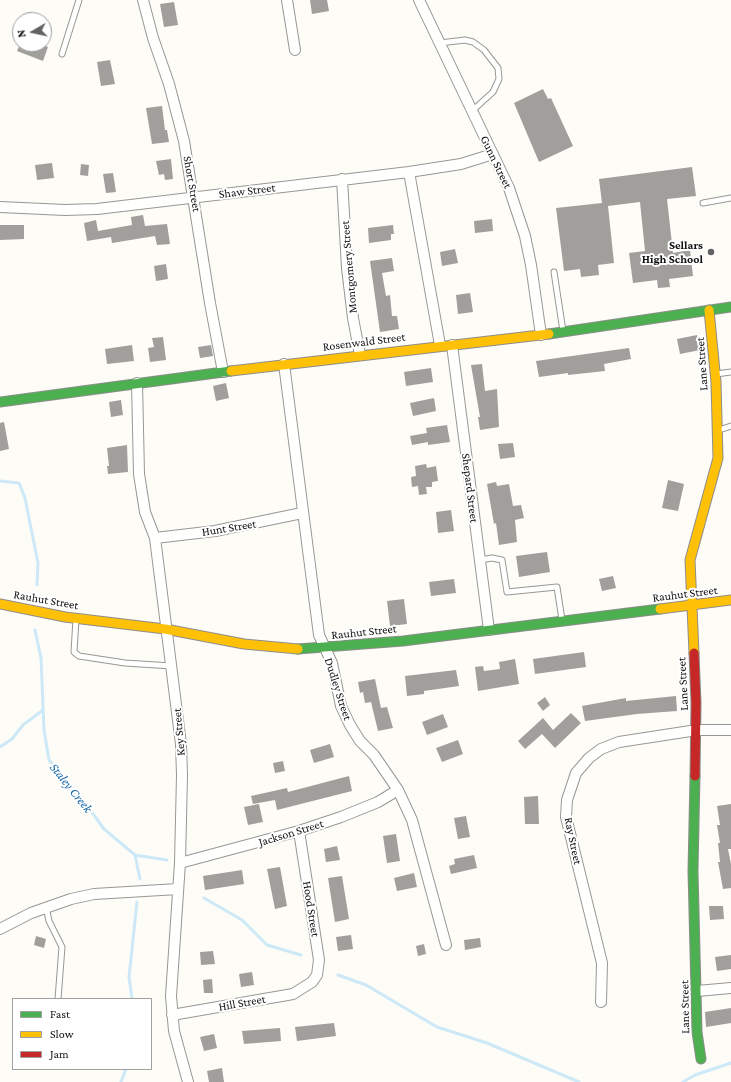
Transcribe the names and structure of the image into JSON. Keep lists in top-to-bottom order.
{
  "streets": {
    "street": [
      "Gunn Street",
      "Short Street",
      "Shaw Street",
      "Montgomery Street",
      "Rosenwald Street",
      "Lane Street",
      "Shepard Street",
      "Hunt Street",
      "Rauhut Street",
      "Dudley Street",
      "Key Street",
      "Jackson Street",
      "Ray Street",
      "Hood Street",
      "Hill Street"
    ]
  },
  "crossings": [
    ["Gunn Street", "Shaw Street"],
    ["Gunn Street", "Rosenwald Street"],
    ["Short Street", "Shaw Street"],
    ["Short Street", "Rosenwald Street"],
    ["Shaw Street", "Montgomery Street"],
    ["Montgomery Street", "Rosenwald Street"],
    ["Rosenwald Street", "Lane Street"],
    ["Rosenwald Street", "Shepard Street"],
    ["Rosenwald Street", "Dudley Street"],
    ["Rosenwald Street", "Key Street"],
    ["Lane Street", "Rauhut Street"],
    ["Lane Street", "Ray Street"],
    ["Shepard Street", "Rauhut Street"],
    ["Hunt Street", "Dudley Street"],
    ["Hunt Street", "Key Street"],
    ["Rauhut Street", "Dudley Street"],
    ["Rauhut Street", "Key Street"],
    ["Dudley Street", "Jackson Street"],
    ["Key Street", "Jackson Street"],
    ["Key Street", "Hill Street"],
    ["Jackson Street", "Hood Street"],
    ["Hood Street", "Hill Street"]
  ],
  "water": ["Staley Creek"],
  "places": ["Sellars High School"],
  "legend": ["Fast", "Slow", "Jam"],
  "north": "left"
}
